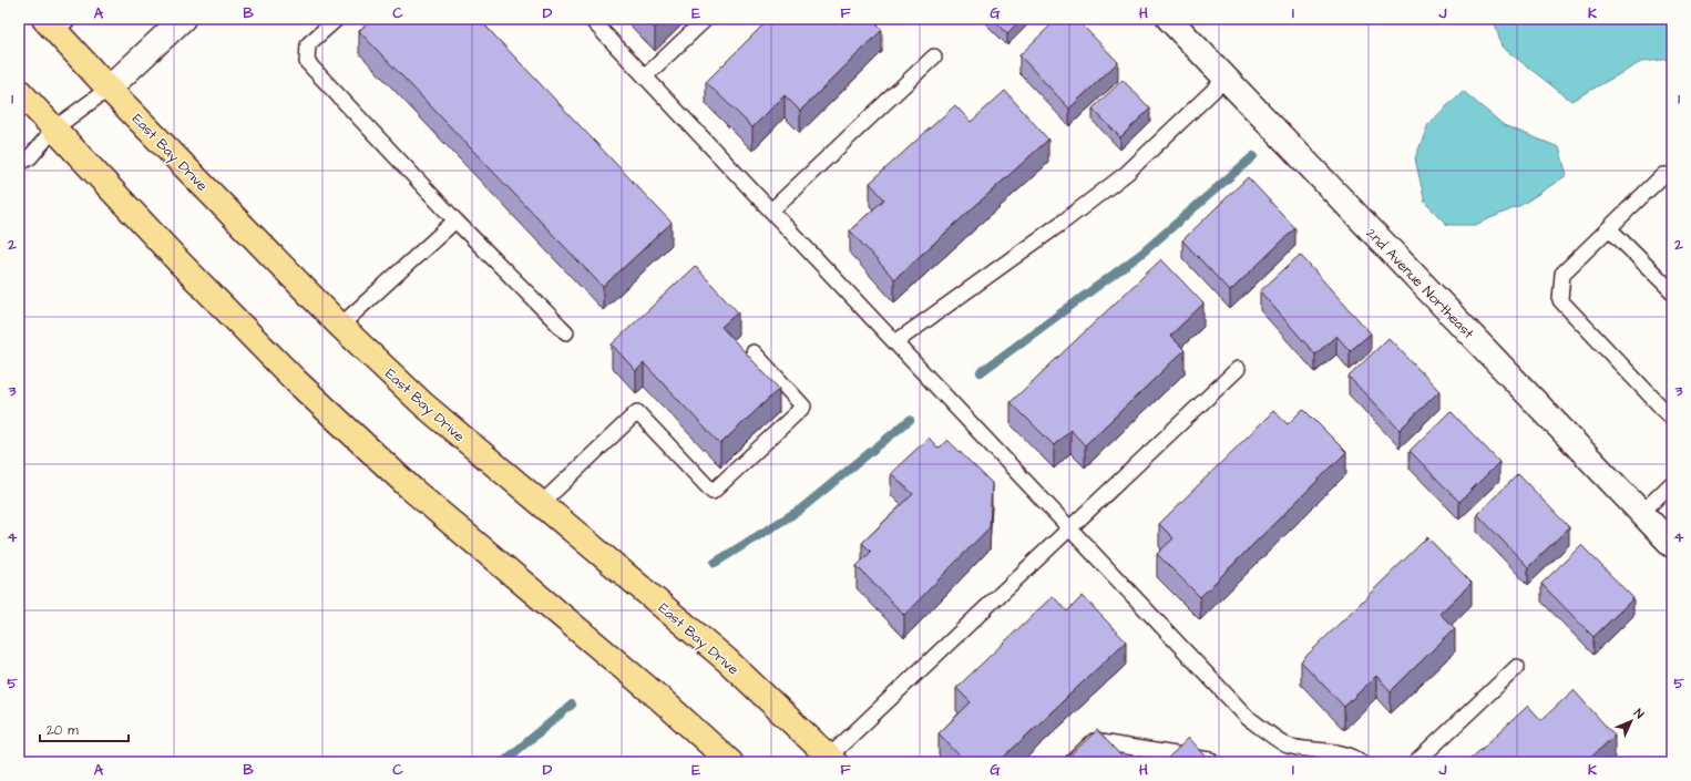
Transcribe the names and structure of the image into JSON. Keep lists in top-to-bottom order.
{
  "streets": {
    "main road": ["East Bay Drive"],
    "street": ["2nd Avenue Northeast"]
  },
  "scale_bar": "20 m",
  "north": "top right",
  "grid": {
    "columns": [
      "A",
      "B",
      "C",
      "D",
      "E",
      "F",
      "G",
      "H",
      "I",
      "J",
      "K"
    ],
    "rows": [
      "1",
      "2",
      "3",
      "4",
      "5"
    ]
  }
}
